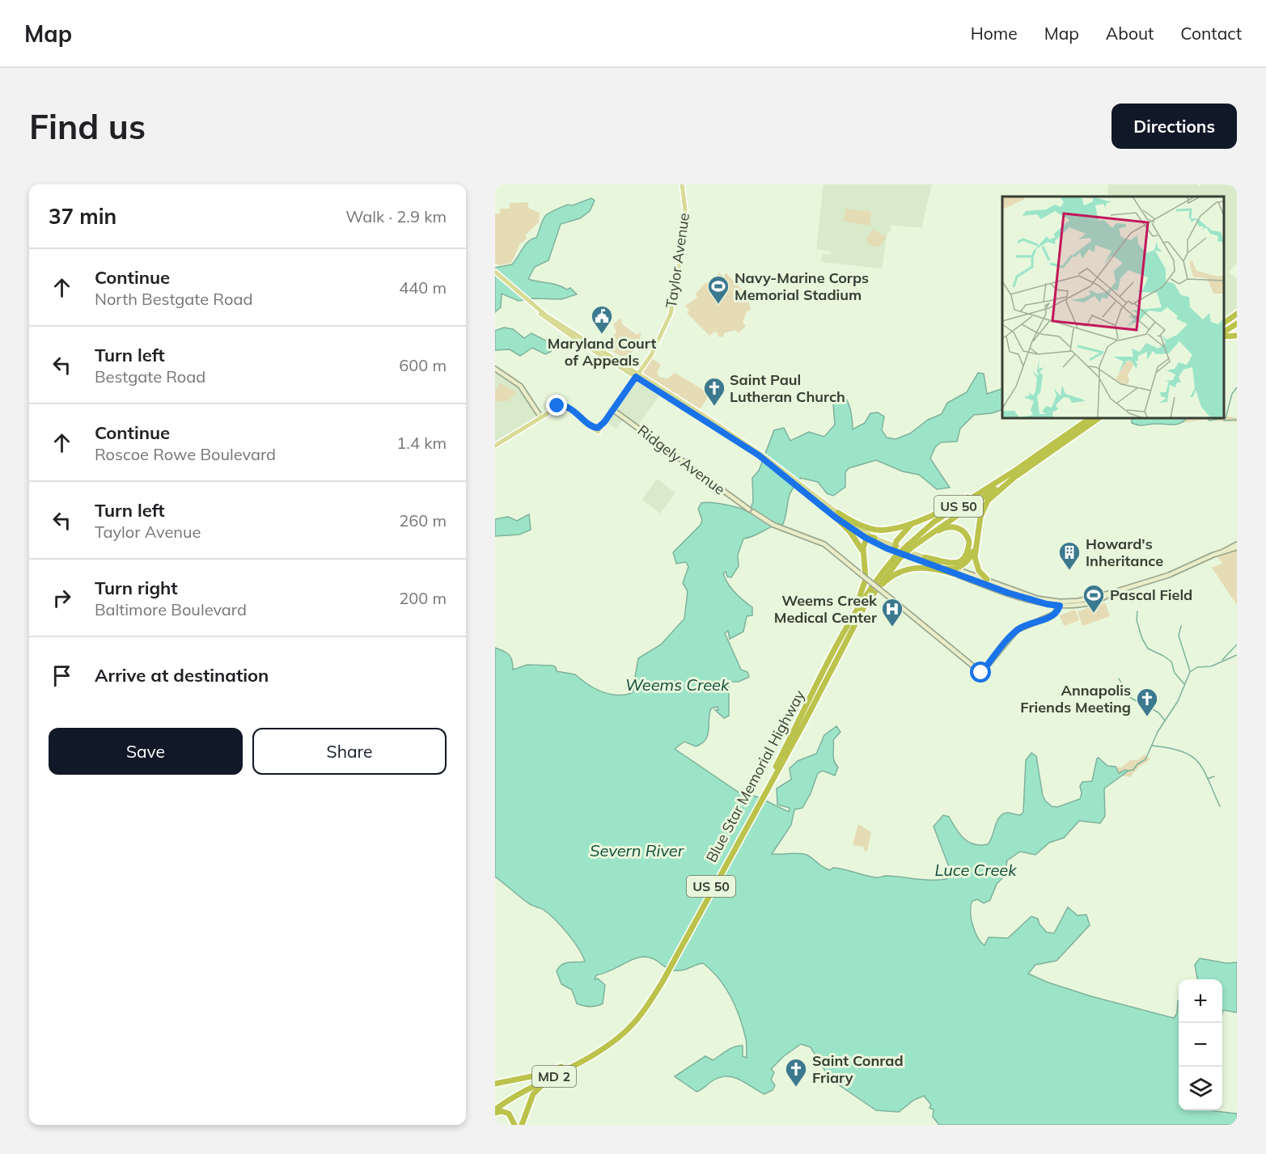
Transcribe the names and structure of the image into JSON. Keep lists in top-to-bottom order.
{
  "streets": {
    "highway": ["US 50", "Blue Star Memorial Highway", "MD 2"],
    "main road": ["Taylor Avenue", "Ridgely Avenue"]
  },
  "crossings": [
    ["Taylor Avenue", "Ridgely Avenue"],
    ["US 50", "Blue Star Memorial Highway"],
    ["Blue Star Memorial Highway", "MD 2"]
  ],
  "water": ["Weems Creek", "Severn River", "Luce Creek"],
  "places": {
    "sports": ["Navy-Marine Corps Memorial Stadium", "Pascal Field"],
    "public building": ["Maryland Court of Appeals"],
    "church": ["Saint Paul Lutheran Church", "Annapolis Friends Meeting", "Saint Conrad Friary"],
    "building": ["Howard's Inheritance"],
    "hospital": ["Weems Creek Medical Center"]
  },
  "page": {
    "header": "Map",
    "nav": [
      "Home",
      "Map",
      "About",
      "Contact"
    ],
    "buttons": [
      "Directions",
      ["Save", "Share"]
    ],
    "title": "Find us",
    "heading": ["37 min", "Walk · 2.9 km"],
    "list": [
      ["Continue", "North Bestgate Road", "440 m"],
      ["Turn left", "Bestgate Road", "600 m"],
      ["Continue", "Roscoe Rowe Boulevard", "1.4 km"],
      ["Turn left", "Taylor Avenue", "260 m"],
      ["Turn right", "Baltimore Boulevard", "200 m"],
      "Arrive at destination"
    ],
    "map_buttons": ["+", "−"]
  }
}
